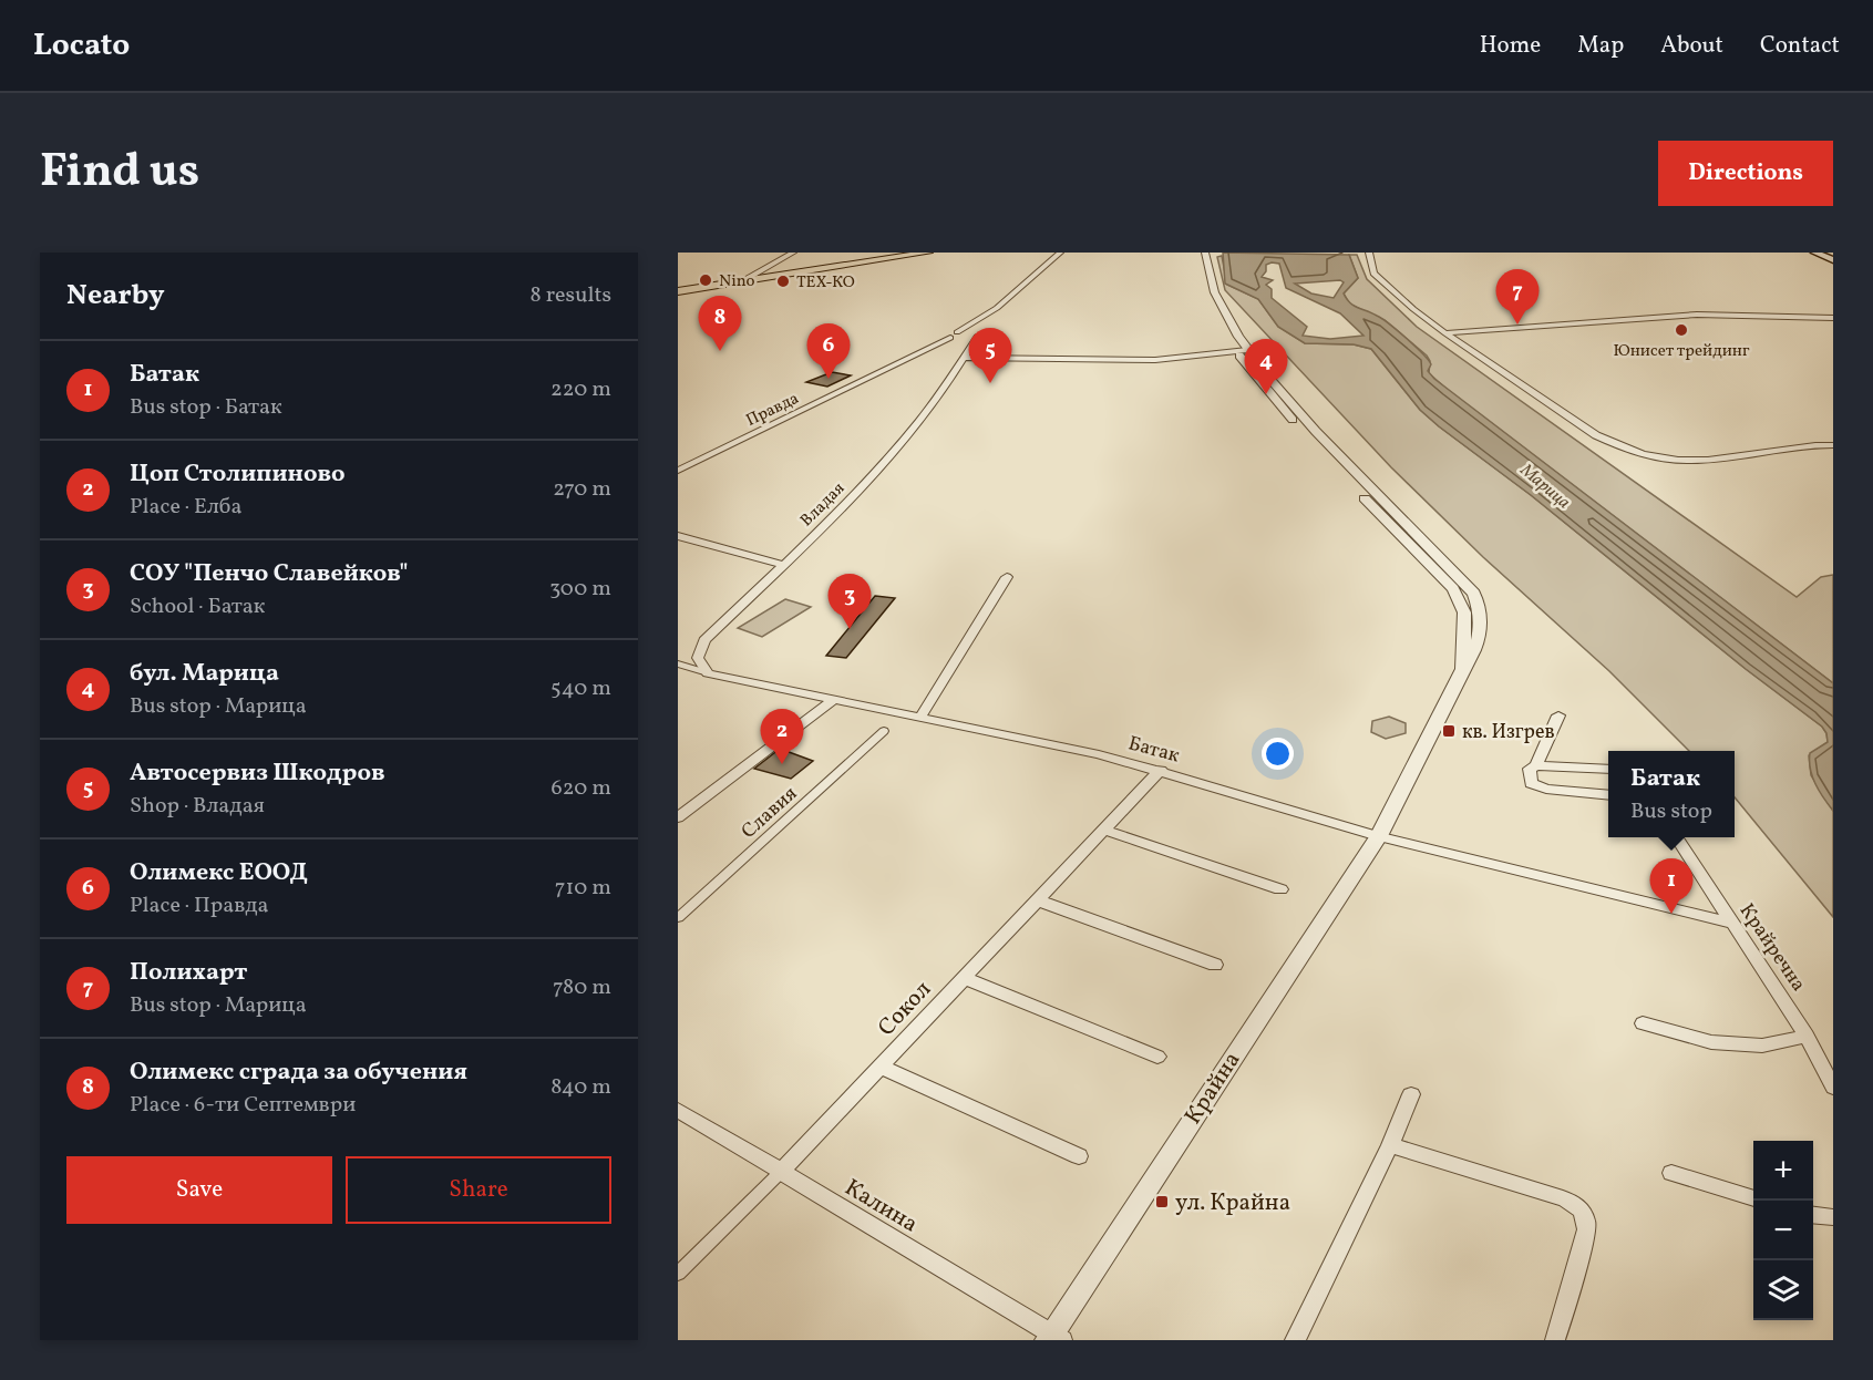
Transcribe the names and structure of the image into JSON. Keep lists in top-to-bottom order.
{
  "streets": {
    "street": [
      "Правда",
      "Владая",
      "Батак",
      "Славия",
      "Крайречна",
      "Сокол",
      "Крайна",
      "Калина"
    ]
  },
  "crossings": [
    ["Правда", "Владая"],
    ["Владая", "Батак"],
    ["Батак", "Крайречна"],
    ["Батак", "Сокол"],
    ["Батак", "Крайна"],
    ["Сокол", "Калина"],
    ["Крайна", "Калина"]
  ],
  "water": ["Марица"],
  "places": {
    "other": ["Nino", "ТЕХ-КО", "Юнисет трейдинг"],
    "transit": ["кв. Изгрев", "ул. Крайна"]
  },
  "page": {
    "header": "Locato",
    "nav": [
      "Home",
      "Map",
      "About",
      "Contact"
    ],
    "title": "Find us",
    "buttons": [
      "Directions",
      ["Save", "Share"]
    ],
    "heading": ["Nearby", "8 results"],
    "pins": [
      "7",
      "8",
      "6",
      "5",
      "4",
      "3",
      "2",
      "1"
    ],
    "list": [
      {
        "mark": "1",
        "name": "Батак",
        "note": "Bus stop · Батак",
        "value": "220 m"
      },
      {
        "mark": "2",
        "name": "Цоп Столипиново",
        "note": "Place · Елба",
        "value": "270 m"
      },
      {
        "mark": "3",
        "name": "СОУ \"Пенчо Славейков\"",
        "note": "School · Батак",
        "value": "300 m"
      },
      {
        "mark": "4",
        "name": "бул. Марица",
        "note": "Bus stop · Марица",
        "value": "540 m"
      },
      {
        "mark": "5",
        "name": "Автосервиз Шкодров",
        "note": "Shop · Владая",
        "value": "620 m"
      },
      {
        "mark": "6",
        "name": "Олимекс ЕООД",
        "note": "Place · Правда",
        "value": "710 m"
      },
      {
        "mark": "7",
        "name": "Полихарт",
        "note": "Bus stop · Марица",
        "value": "780 m"
      },
      {
        "mark": "8",
        "name": "Олимекс сграда за обучения",
        "note": "Place · 6-ти Септември",
        "value": "840 m"
      }
    ],
    "popup": ["Батак", "Bus stop"],
    "map_buttons": ["+", "−"]
  }
}
